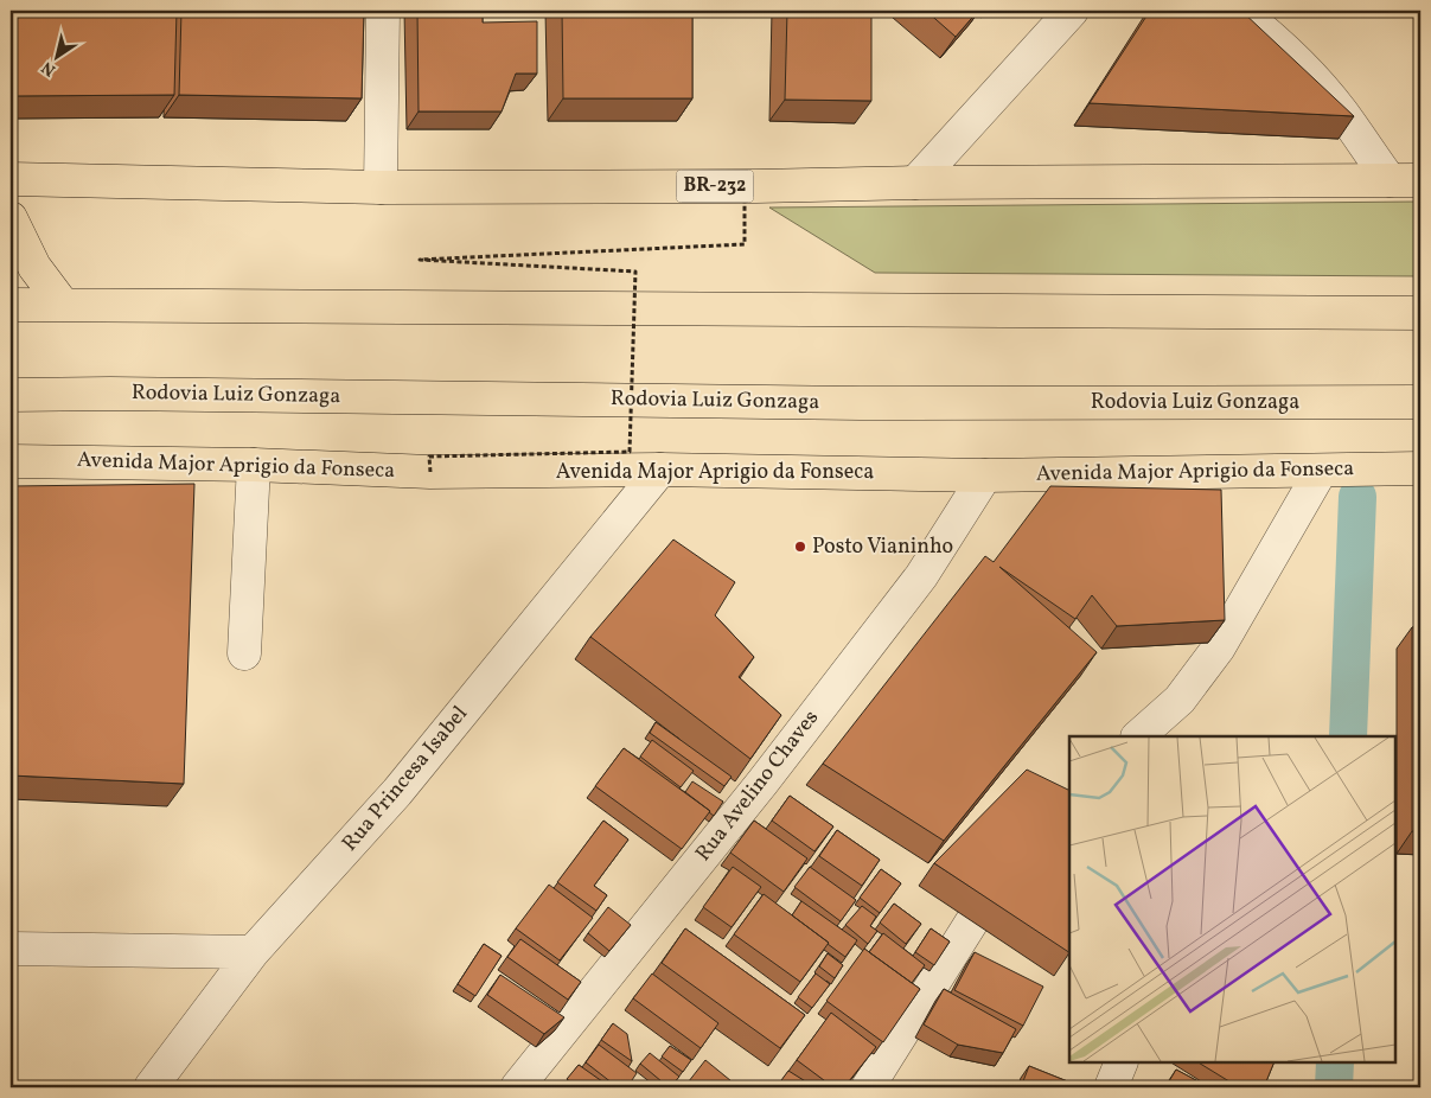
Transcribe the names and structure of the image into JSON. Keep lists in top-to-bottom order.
{
  "streets": {
    "main road": ["BR-232", "Rodovia Luiz Gonzaga", "Avenida Major Aprigio da Fonseca"],
    "street": ["Rua Princesa Isabel", "Rua Avelino Chaves"]
  },
  "crossings": [
    ["Avenida Major Aprigio da Fonseca", "Rua Princesa Isabel"],
    ["Avenida Major Aprigio da Fonseca", "Rua Avelino Chaves"]
  ],
  "places": ["Posto Vianinho"],
  "north": "bottom left"
}
